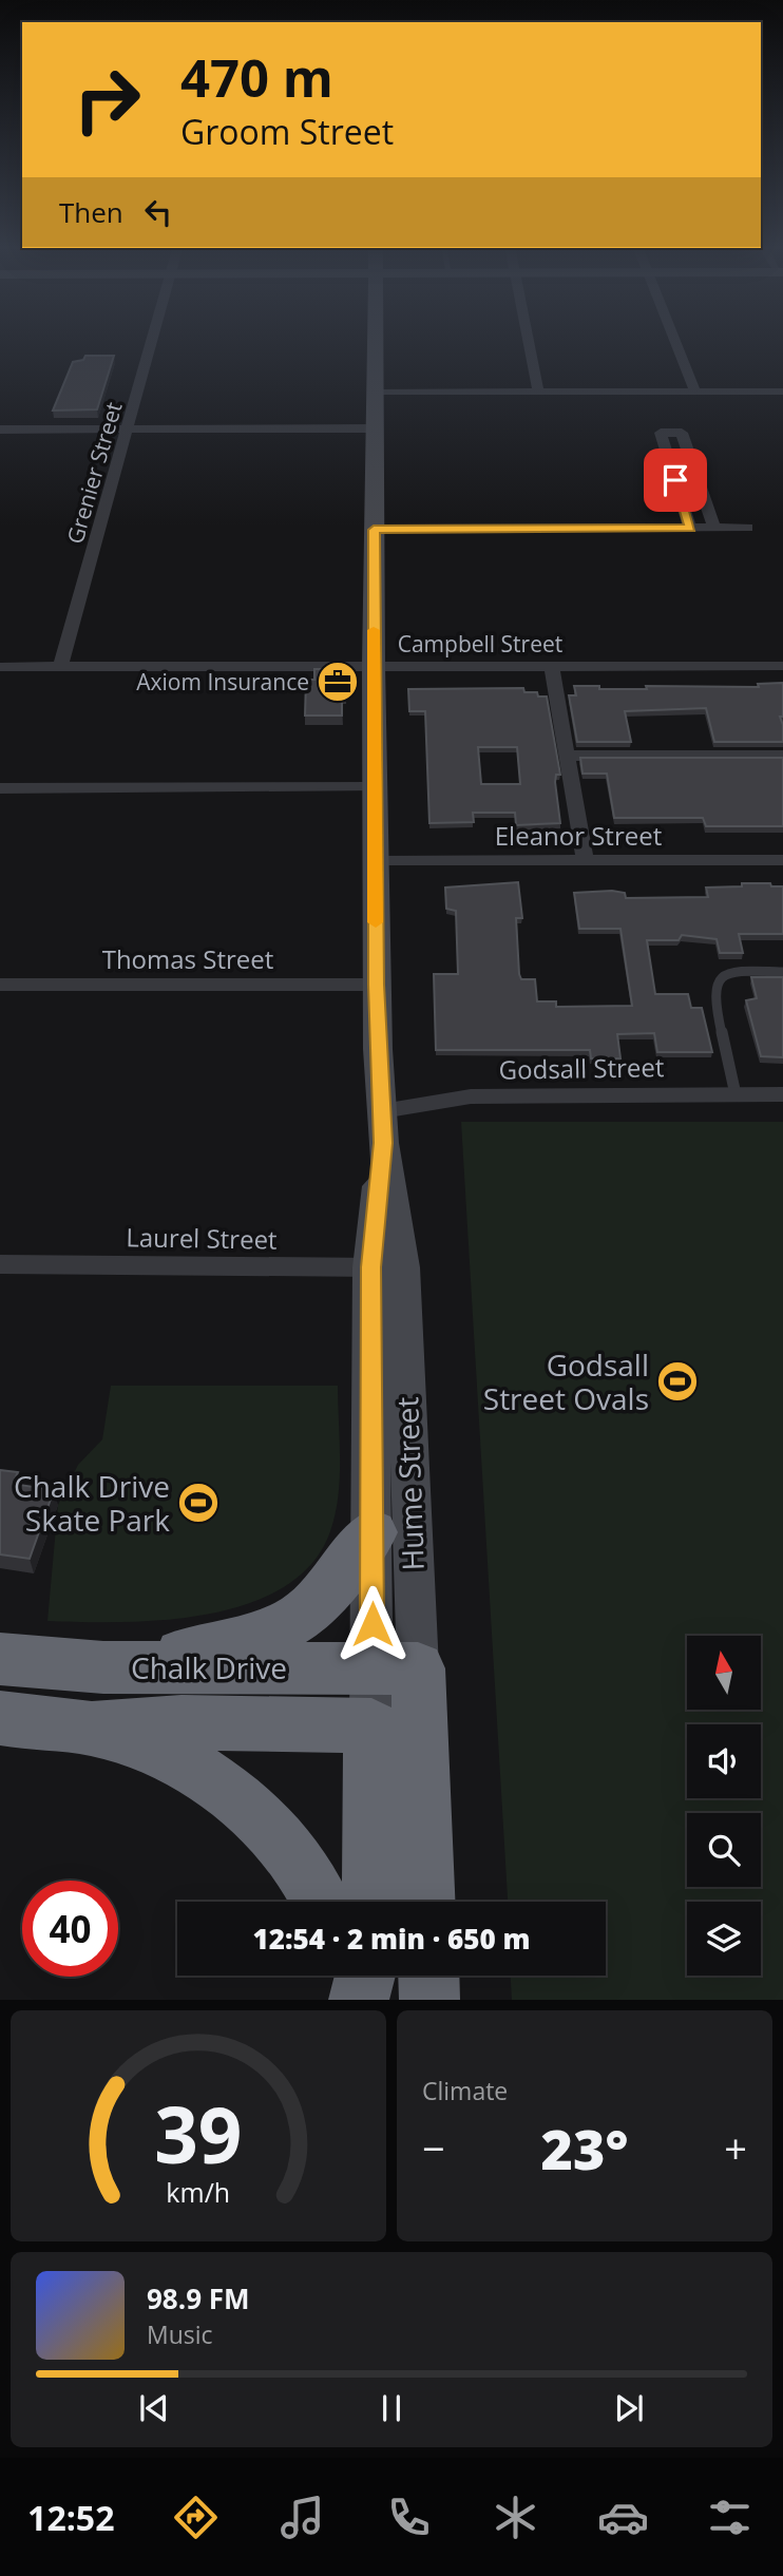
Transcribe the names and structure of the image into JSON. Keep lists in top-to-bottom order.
{
  "streets": {
    "highway": ["Hume Street", "Chalk Drive"],
    "street": [
      "Grenier Street",
      "Campbell Street",
      "Eleanor Street",
      "Thomas Street",
      "Godsall Street",
      "Laurel Street"
    ]
  },
  "crossings": [
    ["Grenier Street", "Campbell Street"],
    ["Campbell Street", "Hume Street"],
    ["Eleanor Street", "Hume Street"],
    ["Thomas Street", "Hume Street"],
    ["Godsall Street", "Hume Street"],
    ["Laurel Street", "Hume Street"],
    ["Hume Street", "Chalk Drive"]
  ],
  "places": {
    "office": ["Axiom Insurance"],
    "sports": ["Godsall Street Ovals", "Chalk Drive Skate Park"]
  },
  "north": "top",
  "page": {
    "turn": ["470 m", "Groom Street"],
    "then": "Then",
    "limit": "40",
    "trip": "12:54 · 2 min · 650 m",
    "tile": "Climate",
    "heat": ["−", "23°", "+"],
    "song": ["98.9 FM", "Music"],
    "tabs": "12:52",
    "gauge": ["39", "km/h"]
  }
}
